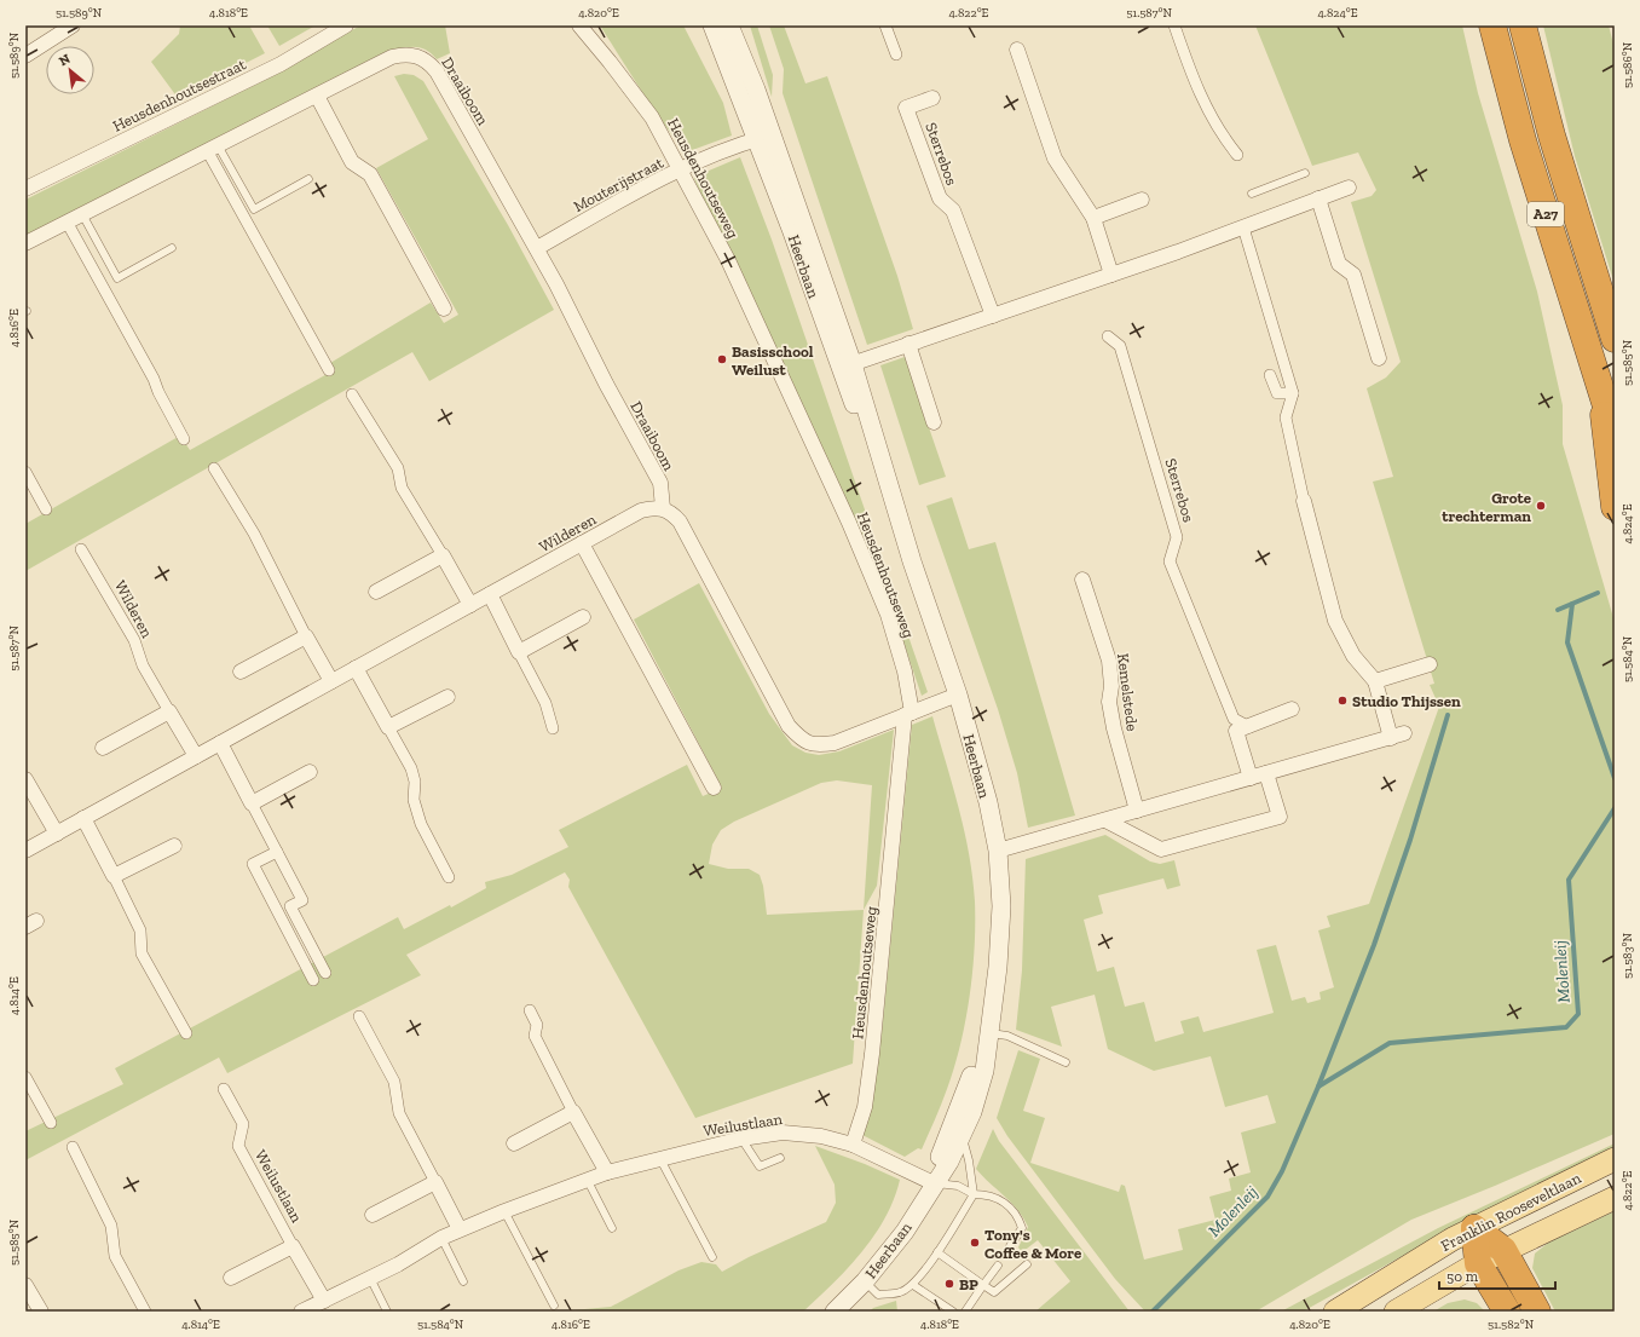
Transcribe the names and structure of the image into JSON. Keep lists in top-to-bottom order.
{
  "streets": {
    "highway": ["A27"],
    "main road": ["Franklin Rooseveltlaan"],
    "street": [
      "Draaiboom",
      "Heusdenhoutsestraat",
      "Sterrebos",
      "Heusdenhoutseweg",
      "Mouterijstraat",
      "Heerbaan",
      "Wilderen",
      "Kemelstede",
      "Weilustlaan"
    ]
  },
  "crossings": [
    ["Draaiboom", "Mouterijstraat"],
    ["Draaiboom", "Wilderen"],
    ["Heusdenhoutseweg", "Mouterijstraat"],
    ["Heusdenhoutseweg", "Weilustlaan"],
    ["Mouterijstraat", "Heerbaan"],
    ["Heerbaan", "Weilustlaan"]
  ],
  "water": ["Molenleij"],
  "places": [
    "Basisschool Weilust",
    "Grote trechterman",
    "Studio Thijssen",
    "Tony's Coffee & More",
    "BP"
  ],
  "scale_bar": "50 m",
  "north": "top left",
  "coordinates": [
    "51.589°N",
    "4.818°E",
    "4.820°E",
    "4.822°E",
    "51.587°N",
    "4.824°E",
    "51.586°N",
    "4.816°E",
    "51.585°N",
    "51.584°N",
    "51.583°N",
    "4.814°E",
    "51.582°N"
  ]
}
